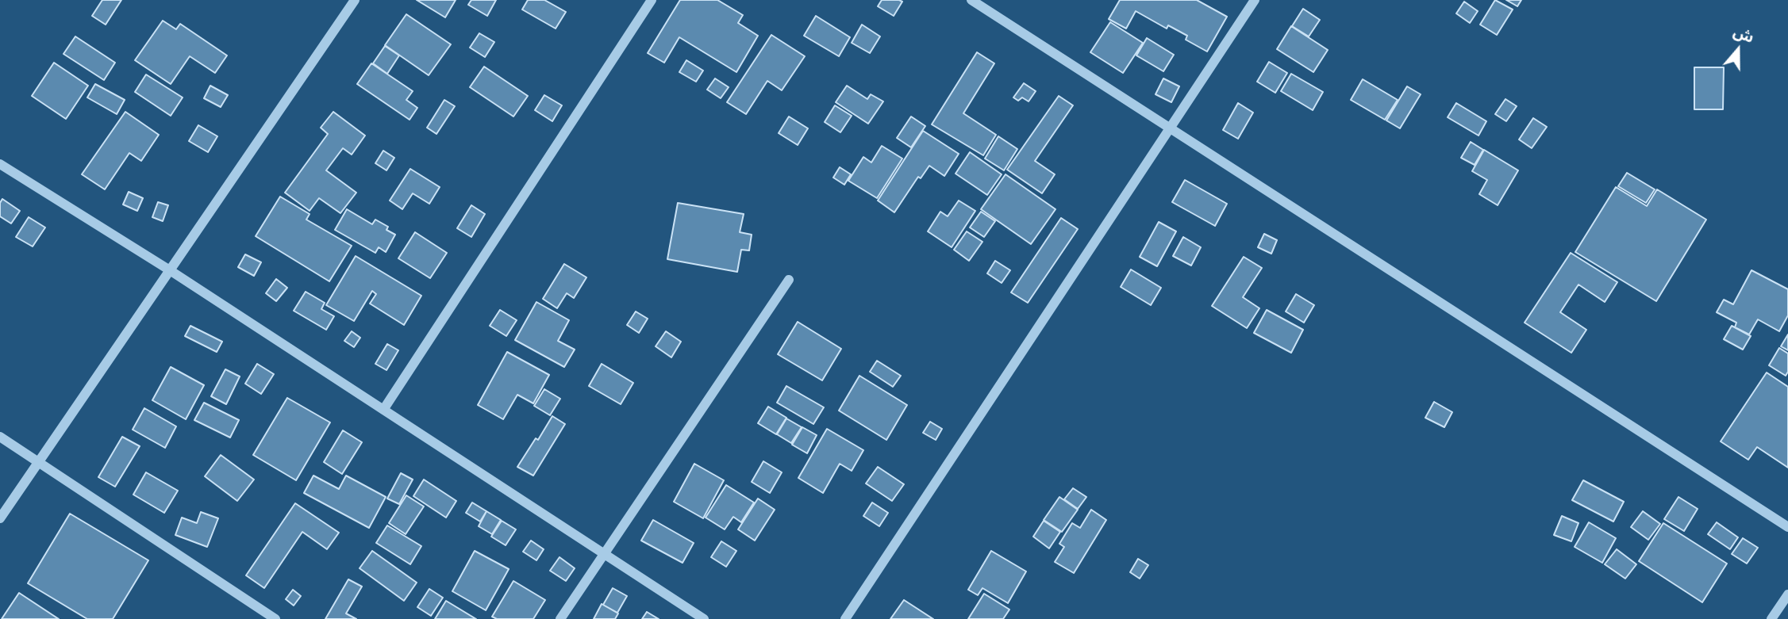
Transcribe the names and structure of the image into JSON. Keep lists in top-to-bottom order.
{
  "north": "top"
}
